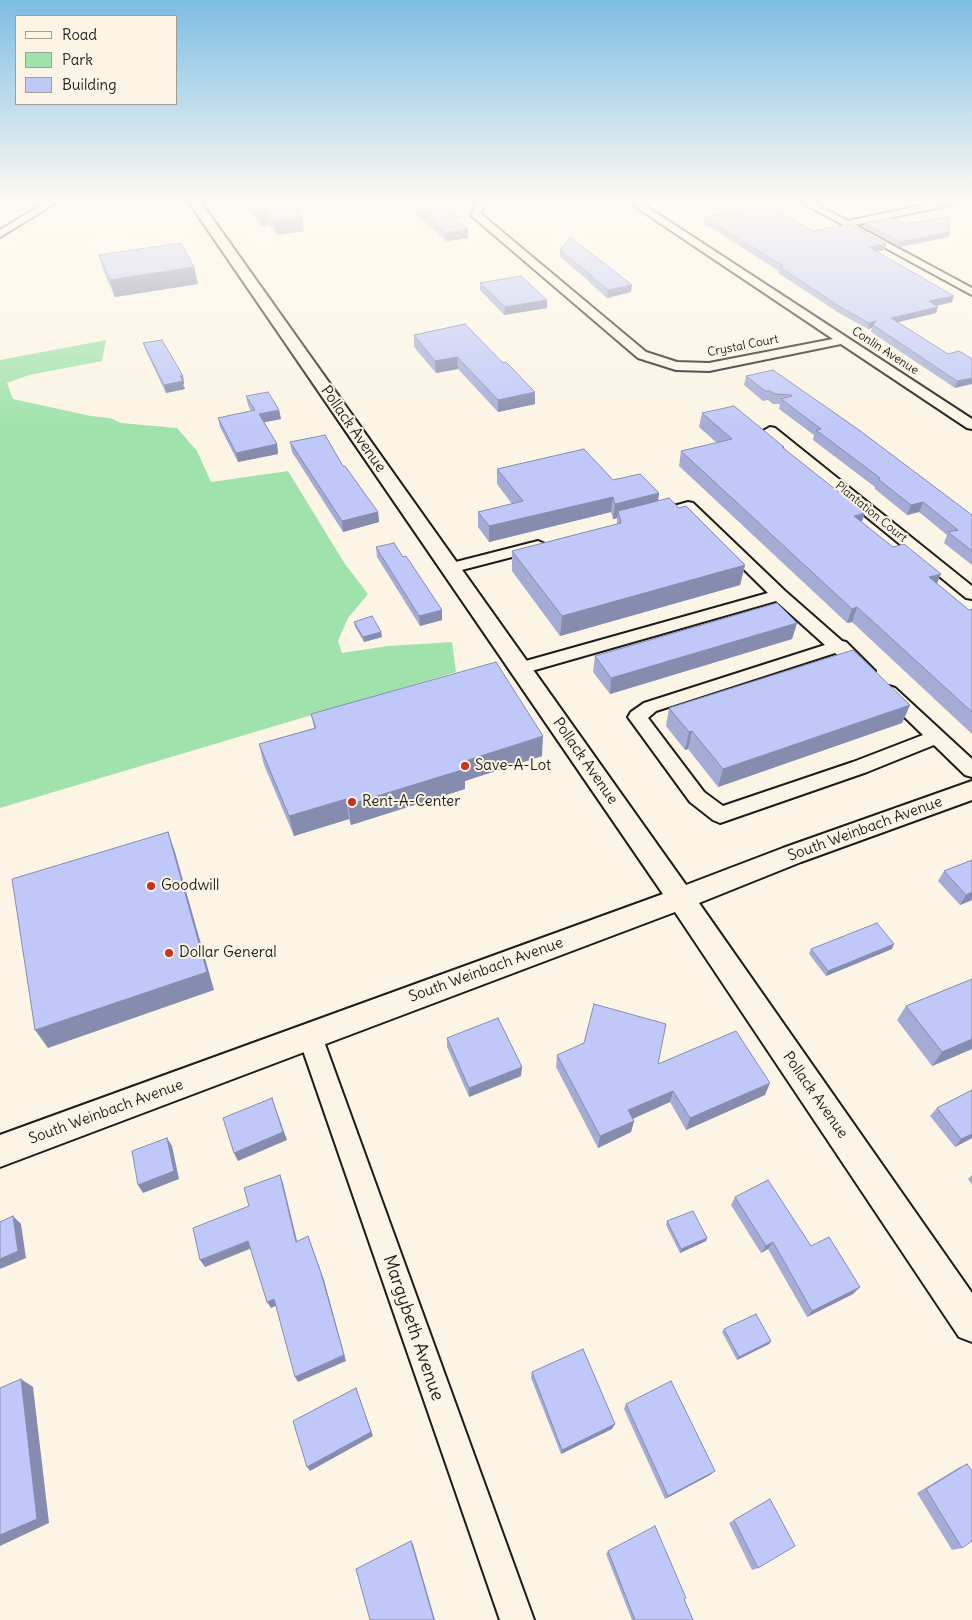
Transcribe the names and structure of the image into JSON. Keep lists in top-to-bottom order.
{
  "streets": {
    "street": [
      "Crystal Court",
      "Conlin Avenue",
      "Pollack Avenue",
      "Plantation Court",
      "South Weinbach Avenue",
      "Margybeth Avenue"
    ]
  },
  "crossings": [
    ["Crystal Court", "Conlin Avenue"],
    ["Pollack Avenue", "South Weinbach Avenue"],
    ["South Weinbach Avenue", "Margybeth Avenue"]
  ],
  "places": [
    "Save-A-Lot",
    "Rent-A-Center",
    "Goodwill",
    "Dollar General"
  ],
  "legend": ["Road", "Park", "Building"]
}
